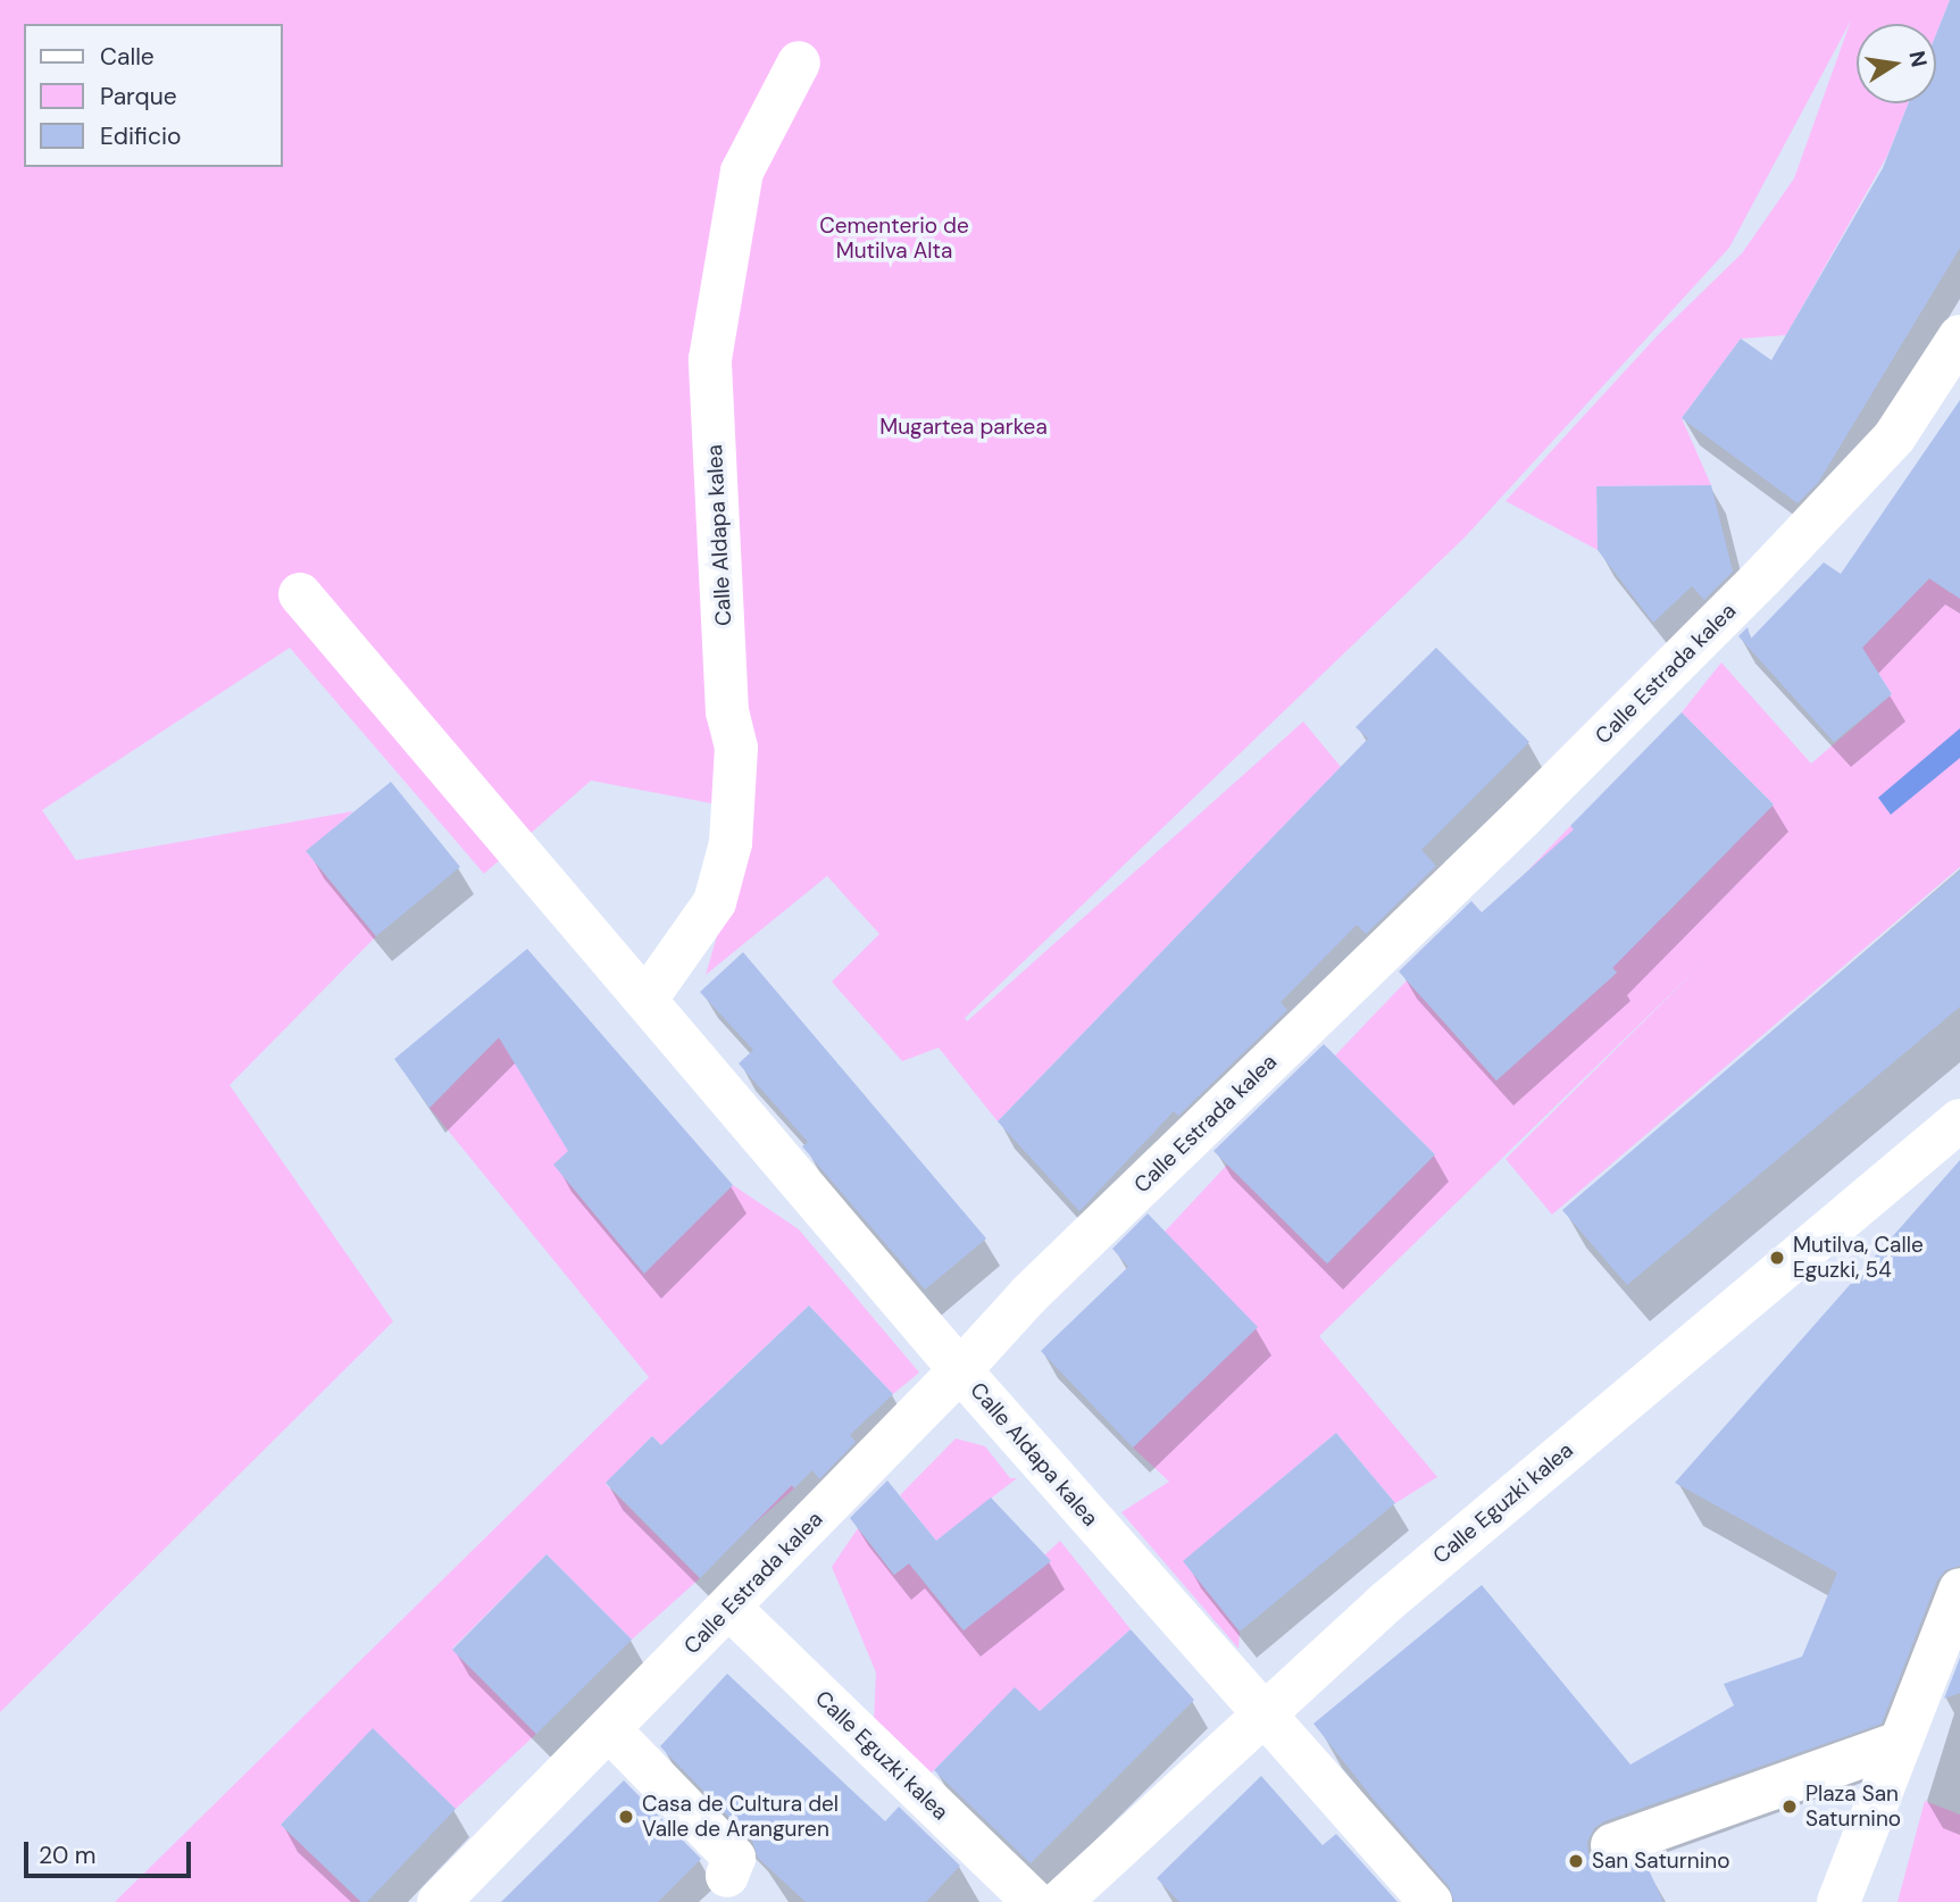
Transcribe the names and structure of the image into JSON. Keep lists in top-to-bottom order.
{
  "streets": {
    "street": ["Calle Aldapa kalea", "Calle Estrada kalea", "Calle Eguzki kalea"]
  },
  "crossings": [
    ["Calle Aldapa kalea", "Calle Estrada kalea"],
    ["Calle Aldapa kalea", "Calle Eguzki kalea"],
    ["Calle Estrada kalea", "Calle Eguzki kalea"]
  ],
  "parks": ["Cementerio de Mutilva Alta", "Mugartea parkea"],
  "places": [
    "Mutilva, Calle Eguzki, 54",
    "Plaza San Saturnino",
    "Casa de Cultura del Valle de Aranguren",
    "San Saturnino"
  ],
  "legend": ["Calle", "Parque", "Edificio"],
  "scale_bar": "20 m",
  "north": "right"
}
